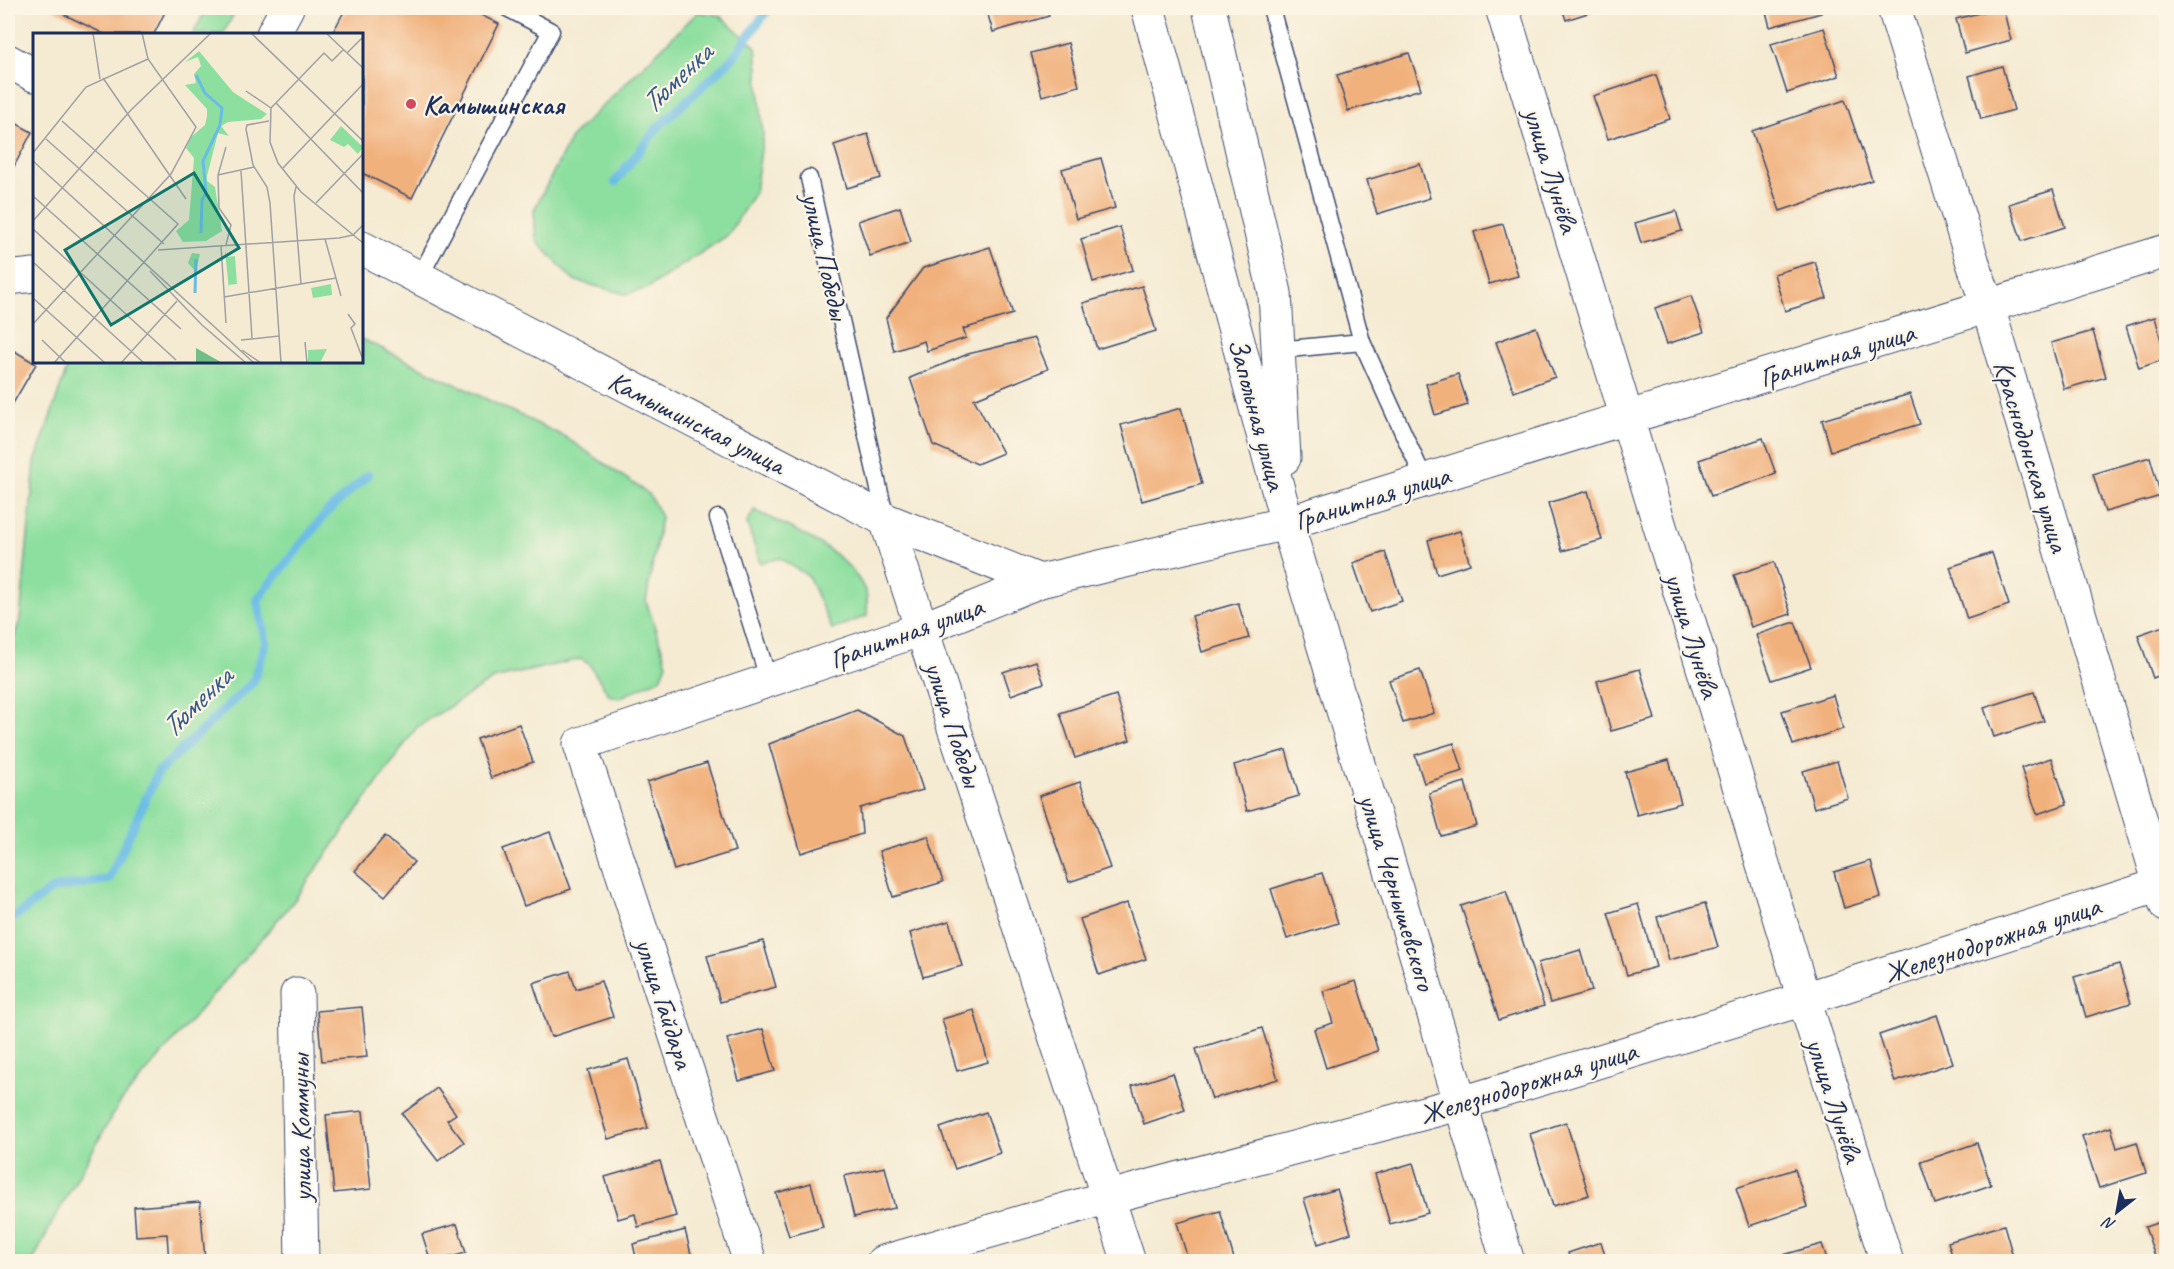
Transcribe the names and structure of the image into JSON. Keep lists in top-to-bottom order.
{
  "streets": {
    "street": [
      "улица Лунёва",
      "улица Победы",
      "Гранитная улица",
      "Запольная улица",
      "Камышинская улица",
      "Краснодонская улица",
      "улица Чернышевского",
      "Железнодорожная улица",
      "улица Гайдара",
      "улица Коммуны"
    ]
  },
  "crossings": [
    ["улица Лунёва", "Гранитная улица"],
    ["улица Лунёва", "Железнодорожная улица"],
    ["улица Победы", "Гранитная улица"],
    ["улица Победы", "Камышинская улица"],
    ["улица Победы", "Железнодорожная улица"],
    ["Гранитная улица", "Запольная улица"],
    ["Гранитная улица", "Камышинская улица"],
    ["Гранитная улица", "Краснодонская улица"],
    ["Гранитная улица", "улица Чернышевского"],
    ["Гранитная улица", "улица Гайдара"],
    ["Запольная улица", "улица Чернышевского"],
    ["Краснодонская улица", "Железнодорожная улица"],
    ["улица Чернышевского", "Железнодорожная улица"]
  ],
  "water": ["Тюменка"],
  "places": ["Камышинская"],
  "north": "bottom left"
}
